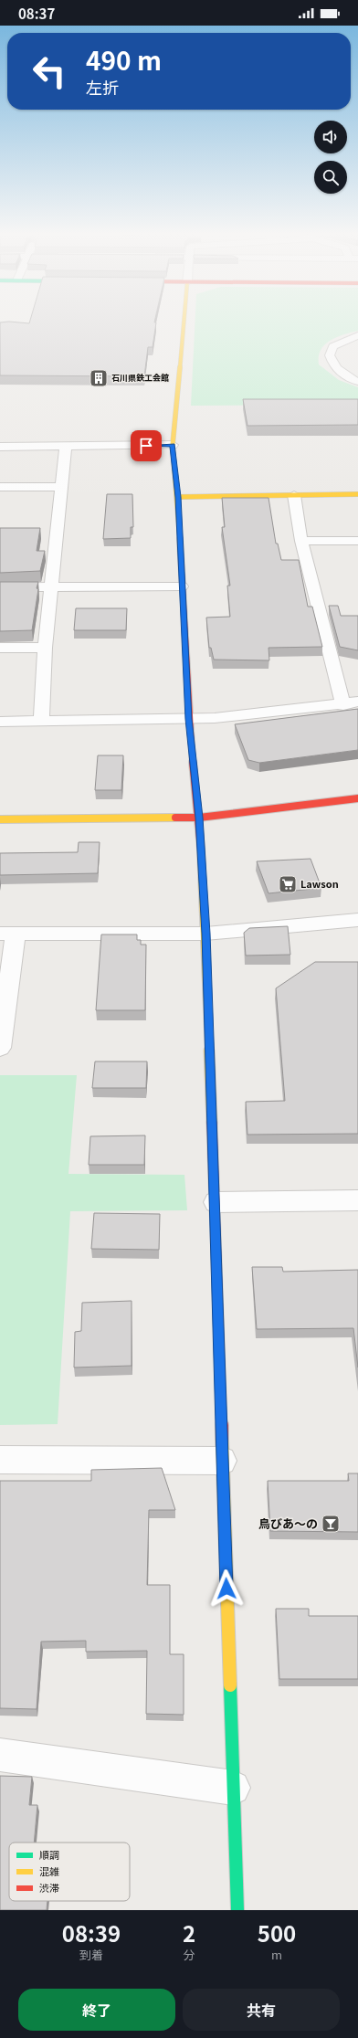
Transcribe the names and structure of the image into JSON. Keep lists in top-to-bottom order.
{
  "places": {
    "building": ["石川県鉄工会館"],
    "supermarket": ["Lawson"],
    "bar": ["鳥びあ〜の"]
  },
  "legend": ["順調", "混雑", "渋滞"],
  "page": {
    "status": "08:37",
    "turn": ["490 m", "左折"],
    "eta": [
      "08:39",
      "到着",
      "2",
      "分",
      "500",
      "m"
    ],
    "buttons": ["終了", "共有"]
  }
}
